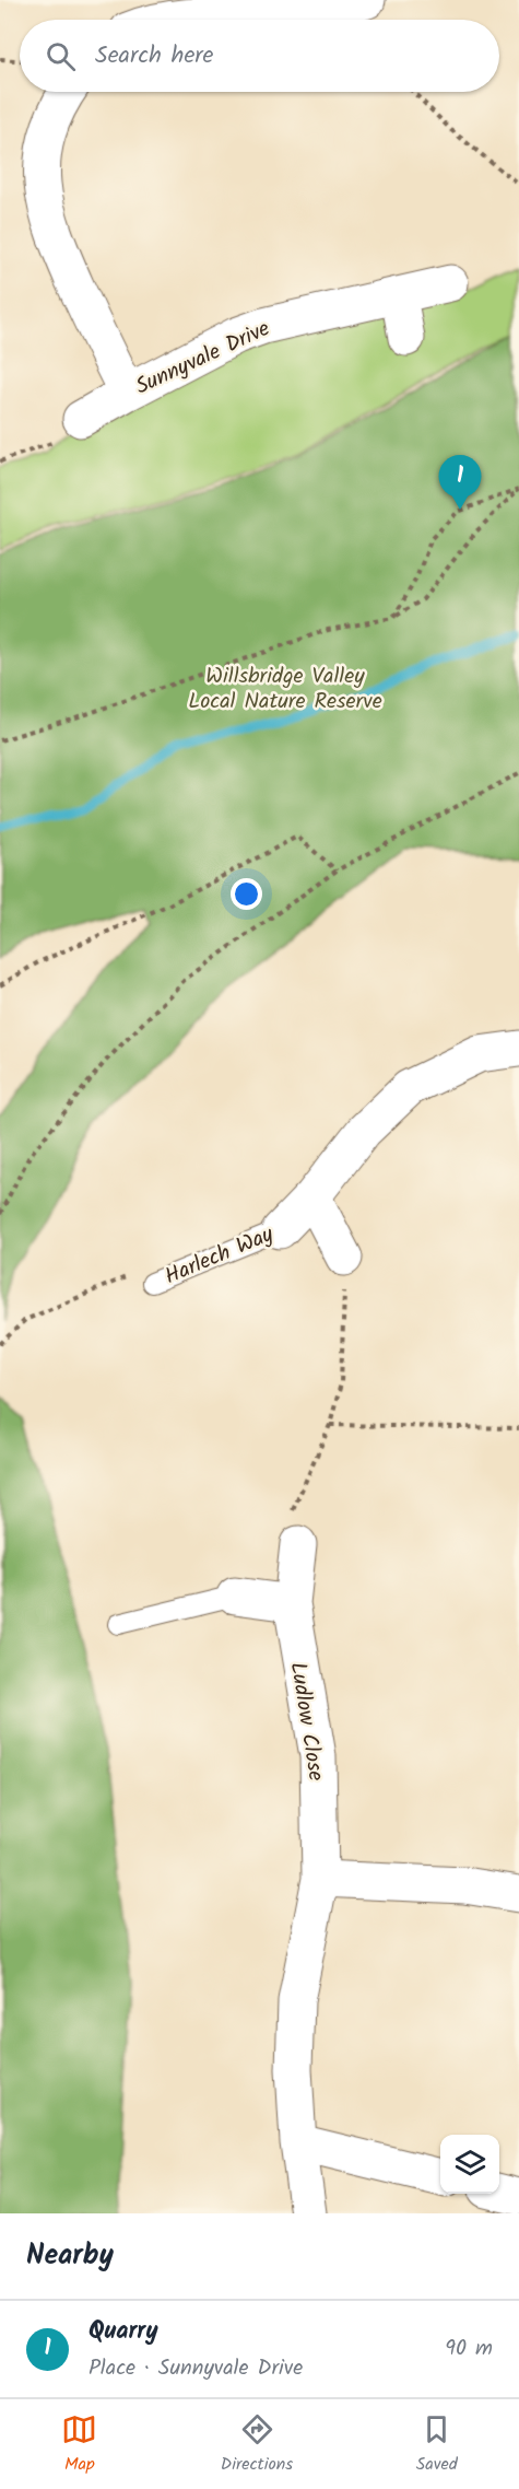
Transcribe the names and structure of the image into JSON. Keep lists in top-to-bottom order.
{
  "streets": {
    "street": ["Sunnyvale Drive", "Harlech Way", "Ludlow Close"]
  },
  "parks": ["Willsbridge Valley Local Nature Reserve"],
  "page": {
    "search": "Search here",
    "pins": "1",
    "heading": "Nearby",
    "list": [
      {
        "mark": "1",
        "name": "Quarry",
        "note": "Place · Sunnyvale Drive",
        "value": "90 m"
      }
    ],
    "nav": ["Map", "Directions", "Saved"]
  }
}
